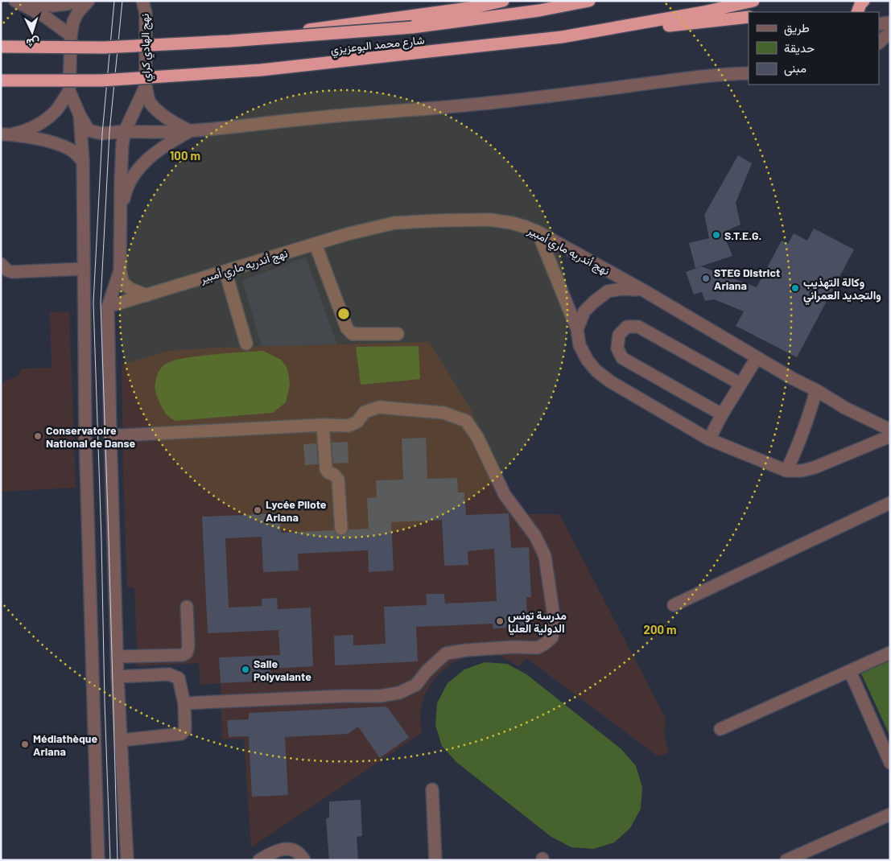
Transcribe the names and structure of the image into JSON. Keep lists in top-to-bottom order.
{
  "streets": {
    "highway": ["شارع محمد البوعزيزي"],
    "street": ["نهج الهادي كراي", "نهج أندريه ماري أمبير"]
  },
  "places": [
    "S.T.E.G.",
    "STEG District Ariana",
    "وكالة التهذيب والتجديد العمراني",
    "Conservatoire National de Danse",
    "Lycée Pilote Ariana",
    "مدرسة تونس الدولية العليا",
    "Salle Polyvalante",
    "Médiathèque Ariana"
  ],
  "legend": ["طريق", "حديقة", "مبنى"],
  "north": "bottom",
  "rings": ["100 m", "200 m"]
}
